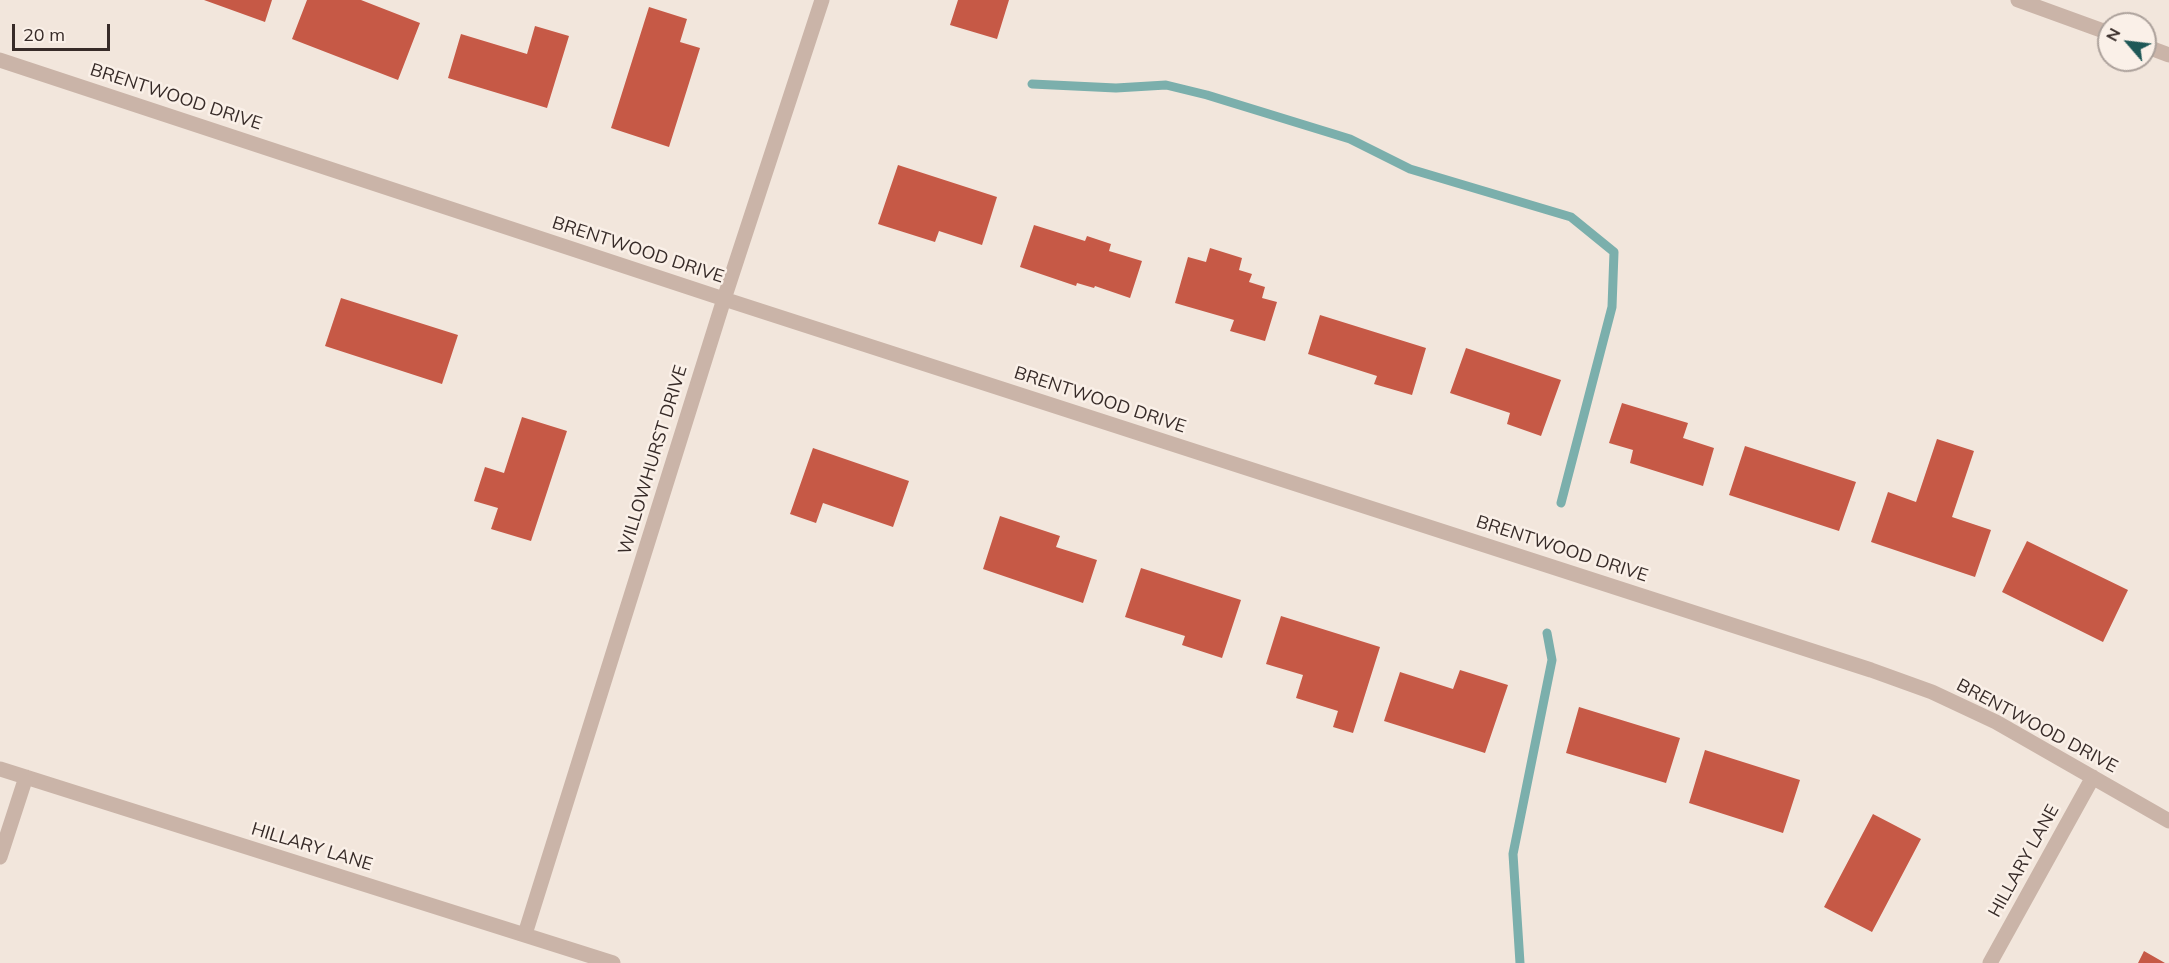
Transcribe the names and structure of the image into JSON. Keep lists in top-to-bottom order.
{
  "streets": {
    "street": ["BRENTWOOD DRIVE", "WILLOWHURST DRIVE", "HILLARY LANE"]
  },
  "crossings": [
    ["BRENTWOOD DRIVE", "WILLOWHURST DRIVE"],
    ["BRENTWOOD DRIVE", "HILLARY LANE"],
    ["WILLOWHURST DRIVE", "HILLARY LANE"]
  ],
  "scale_bar": "20 m",
  "north": "top left"
}
